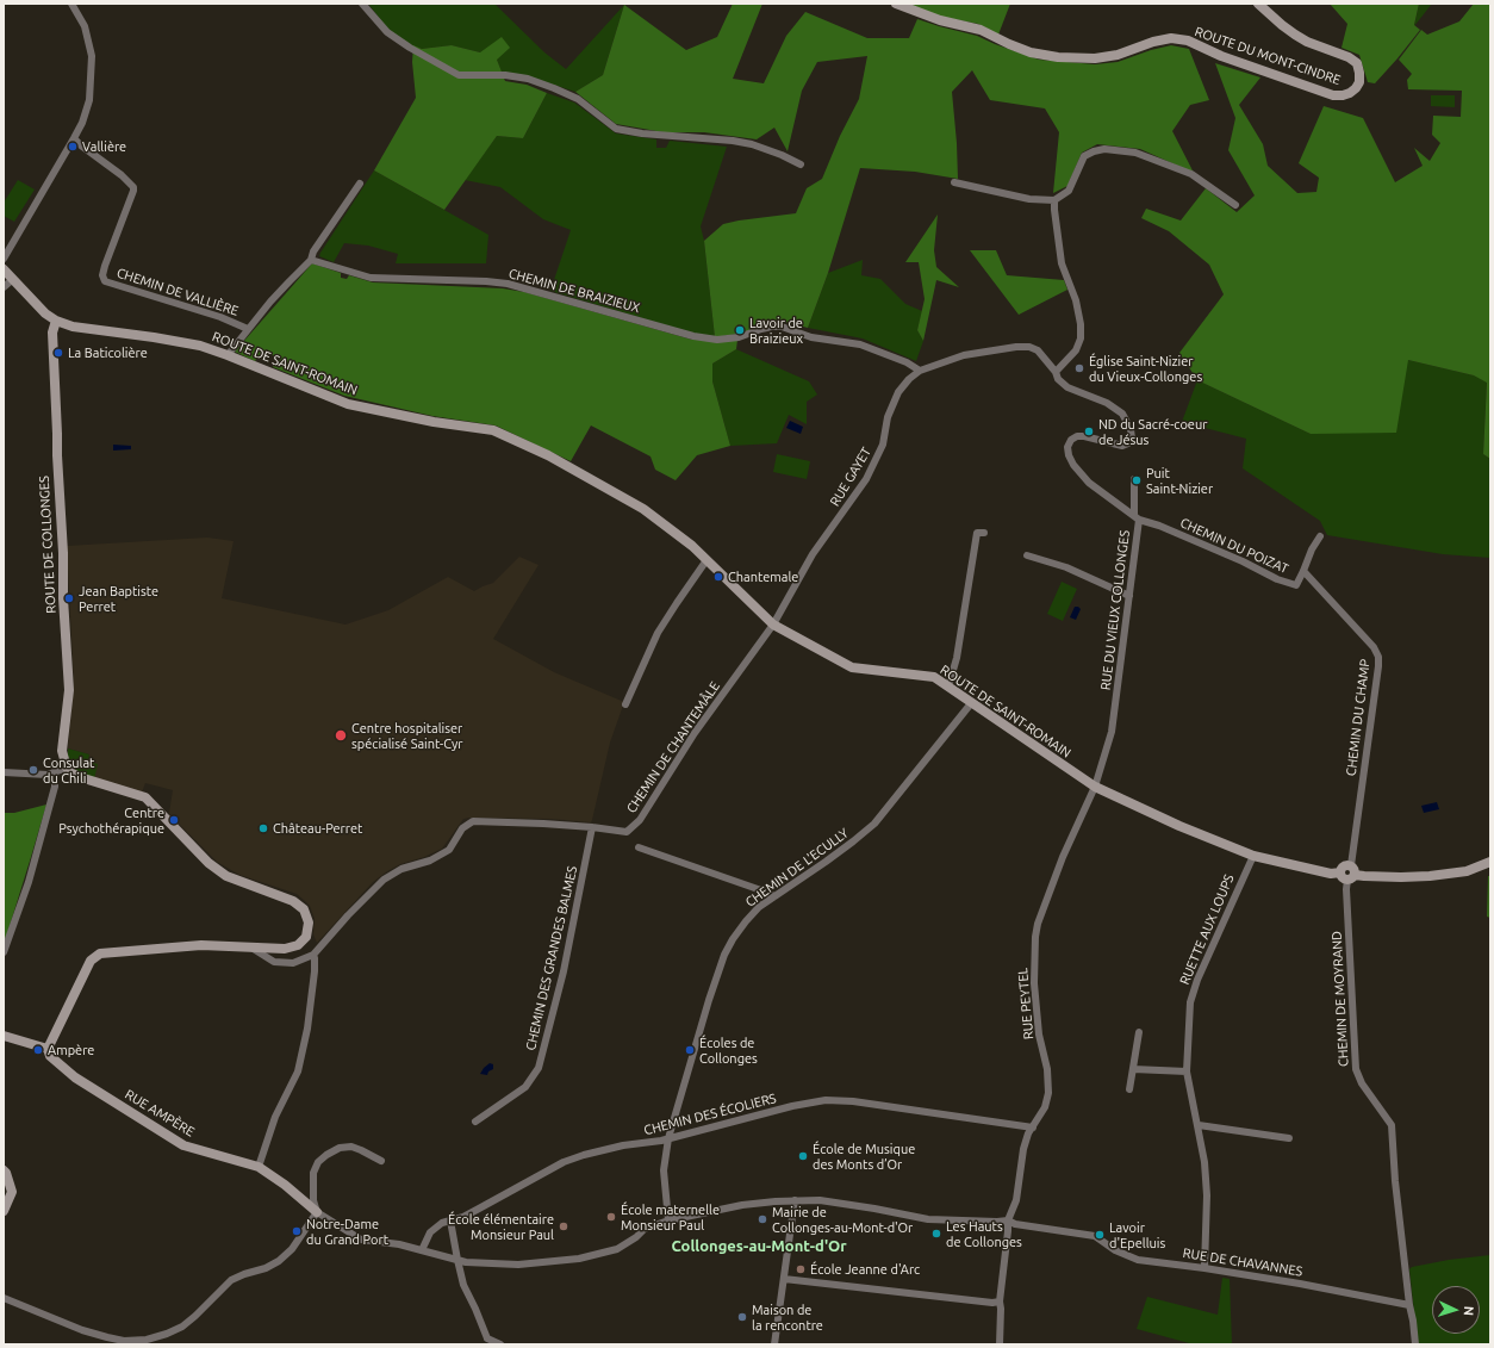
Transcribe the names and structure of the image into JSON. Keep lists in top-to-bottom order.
{
  "streets": {
    "street": [
      "ROUTE DU MONT-CINDRE",
      "CHEMIN DE BRAIZIEUX",
      "CHEMIN DE VALLIÈRE",
      "ROUTE DE SAINT-ROMAIN",
      "RUE GAYET",
      "ROUTE DE COLLONGES",
      "CHEMIN DU POIZAT",
      "RUE DU VIEUX COLLONGES",
      "CHEMIN DU CHAMP",
      "CHEMIN DE CHANTEMÂLE",
      "CHEMIN DE L'ECULLY",
      "RUETTE AUX LOUPS",
      "CHEMIN DES GRANDES BALMES",
      "CHEMIN DE MOYRAND",
      "RUE PEYTEL",
      "RUE AMPÈRE",
      "CHEMIN DES ÉCOLIERS",
      "RUE DE CHAVANNES"
    ]
  },
  "crossings": [
    ["CHEMIN DE BRAIZIEUX", "RUE GAYET"],
    ["ROUTE DE SAINT-ROMAIN", "RUE GAYET"],
    ["ROUTE DE SAINT-ROMAIN", "ROUTE DE COLLONGES"],
    ["ROUTE DE SAINT-ROMAIN", "RUE DU VIEUX COLLONGES"],
    ["ROUTE DE SAINT-ROMAIN", "CHEMIN DU CHAMP"],
    ["ROUTE DE SAINT-ROMAIN", "CHEMIN DE CHANTEMÂLE"],
    ["ROUTE DE SAINT-ROMAIN", "CHEMIN DE L'ECULLY"],
    ["ROUTE DE SAINT-ROMAIN", "RUETTE AUX LOUPS"],
    ["ROUTE DE SAINT-ROMAIN", "CHEMIN DE MOYRAND"],
    ["ROUTE DE SAINT-ROMAIN", "RUE PEYTEL"],
    ["RUE GAYET", "RUE DU VIEUX COLLONGES"],
    ["RUE GAYET", "CHEMIN DE CHANTEMÂLE"],
    ["CHEMIN DU POIZAT", "RUE DU VIEUX COLLONGES"],
    ["CHEMIN DU POIZAT", "CHEMIN DU CHAMP"],
    ["RUE DU VIEUX COLLONGES", "RUE PEYTEL"],
    ["CHEMIN DU CHAMP", "CHEMIN DE MOYRAND"],
    ["CHEMIN DE CHANTEMÂLE", "CHEMIN DES GRANDES BALMES"],
    ["CHEMIN DE L'ECULLY", "CHEMIN DES ÉCOLIERS"],
    ["CHEMIN DE L'ECULLY", "RUE DE CHAVANNES"],
    ["RUETTE AUX LOUPS", "RUE DE CHAVANNES"],
    ["CHEMIN DE MOYRAND", "RUE DE CHAVANNES"],
    ["RUE PEYTEL", "CHEMIN DES ÉCOLIERS"],
    ["RUE PEYTEL", "RUE DE CHAVANNES"],
    ["RUE AMPÈRE", "RUE DE CHAVANNES"],
    ["CHEMIN DES ÉCOLIERS", "RUE DE CHAVANNES"]
  ],
  "districts": ["Collonges-au-Mont-d'Or"],
  "places": [
    "Vallière",
    "Lavoir de Braizieux",
    "La Baticolière",
    "Église Saint-Nizier du Vieux-Collonges",
    "ND du Sacré-coeur de Jésus",
    "Puit Saint-Nizier",
    "Chantemale",
    "Jean Baptiste Perret",
    "Centre hospitaliser spécialisé Saint-Cyr",
    "Consulat du Chili",
    "Centre Psychothérapique",
    "Château-Perret",
    "Ampère",
    "Écoles de Collonges",
    "École de Musique des Monts d’Or",
    "École maternelle Monsieur Paul",
    "Mairie de Collonges-au-Mont-d'Or",
    "École élémentaire Monsieur Paul",
    "Notre-Dame du Grand Port",
    "Les Hauts de Collonges",
    "Lavoir d'Epelluis",
    "École Jeanne d'Arc",
    "Maison de la rencontre"
  ],
  "north": "right"
}
